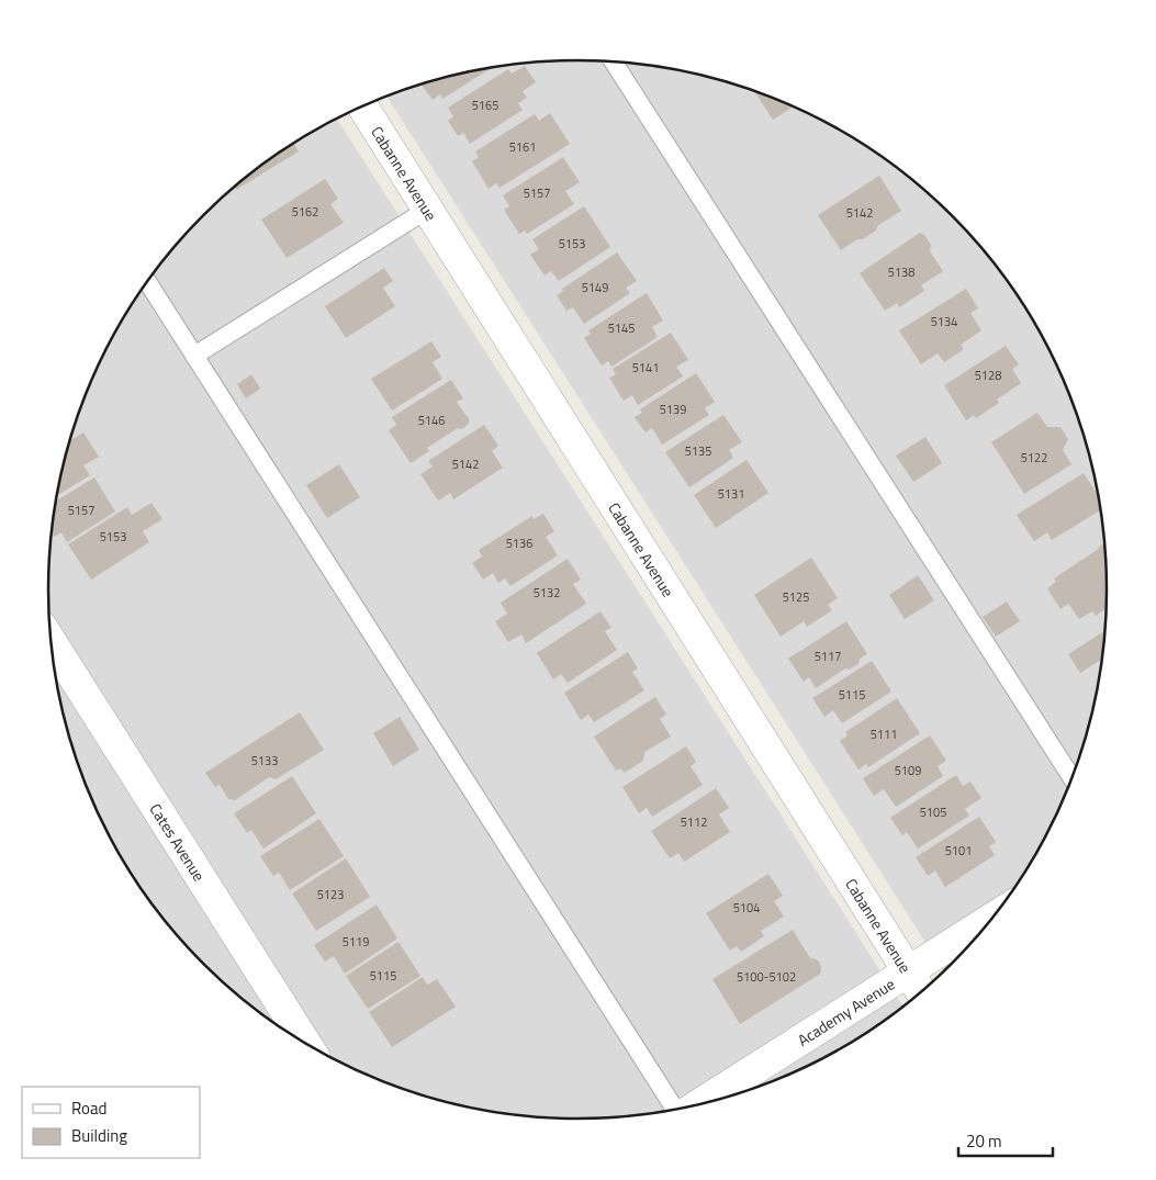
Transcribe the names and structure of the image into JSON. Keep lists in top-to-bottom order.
{
  "streets": {
    "street": ["Cabanne Avenue", "Cates Avenue", "Academy Avenue"]
  },
  "crossings": [
    ["Cabanne Avenue", "Academy Avenue"]
  ],
  "house_numbers": [
    "5165",
    "5161",
    "5157",
    "5162",
    "5142",
    "5153",
    "5138",
    "5149",
    "5134",
    "5145",
    "5141",
    "5128",
    "5139",
    "5146",
    "5135",
    "5122",
    "5142",
    "5131",
    "5157",
    "5153",
    "5136",
    "5132",
    "5125",
    "5117",
    "5115",
    "5111",
    "5133",
    "5109",
    "5105",
    "5112",
    "5101",
    "5123",
    "5104",
    "5119",
    "5115",
    "5100-5102"
  ],
  "legend": ["Road", "Building"],
  "scale_bar": "20 m"
}
